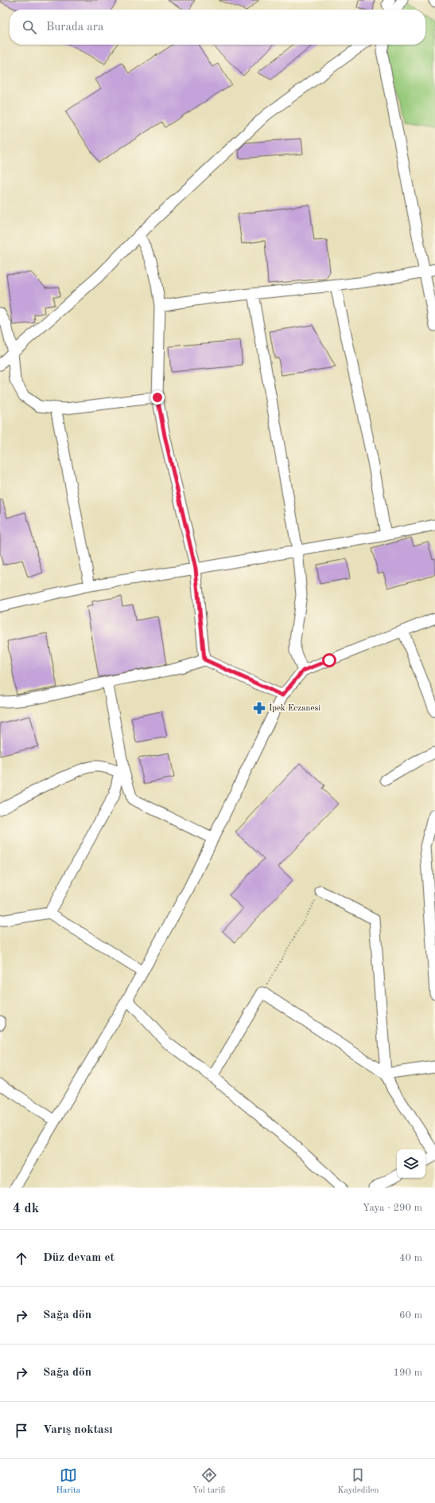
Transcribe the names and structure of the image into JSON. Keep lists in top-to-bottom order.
{
  "places": {
    "pharmacy": ["İpek Eczanesi"]
  },
  "page": {
    "search": "Burada ara",
    "heading": ["4 dk", "Yaya · 290 m"],
    "list": [
      ["Düz devam et", "40 m"],
      ["Sağa dön", "60 m"],
      ["Sağa dön", "190 m"],
      "Varış noktası"
    ],
    "nav": ["Harita", "Yol tarifi", "Kaydedilen"]
  }
}
